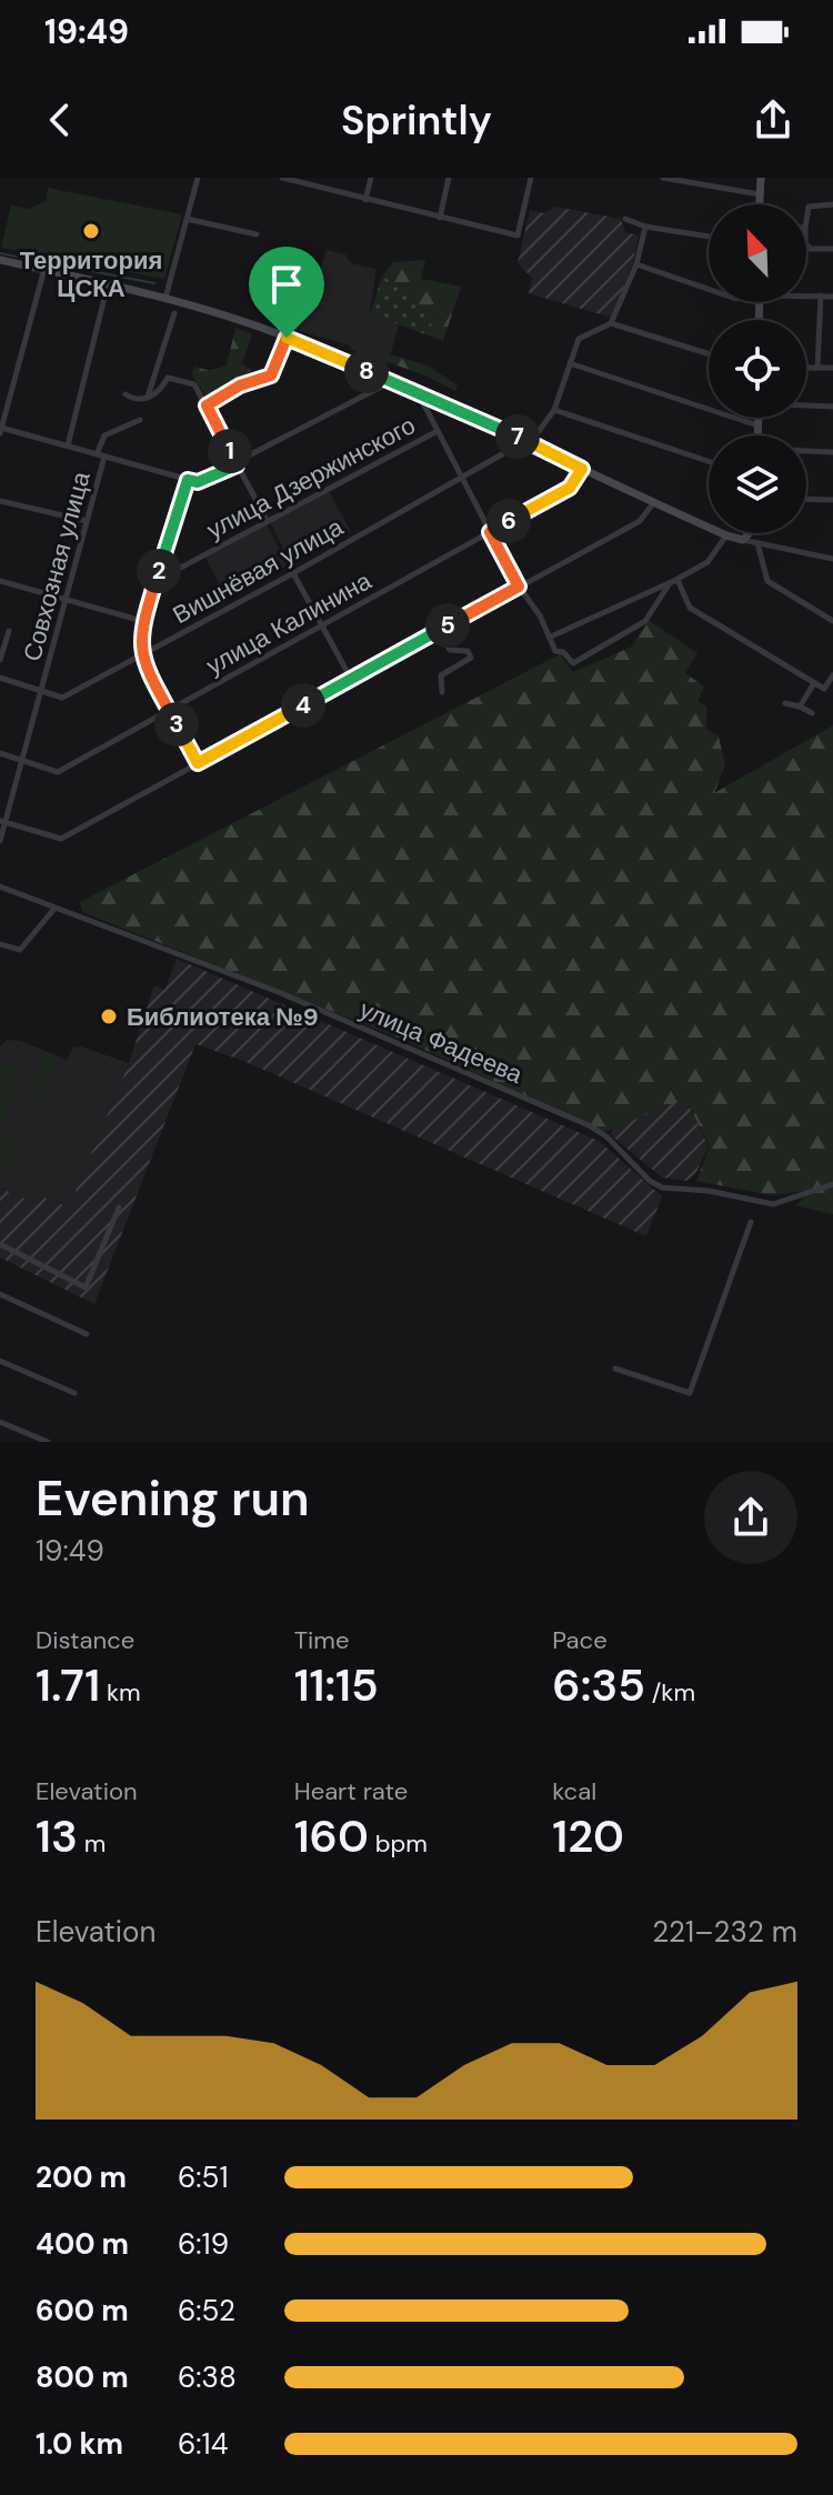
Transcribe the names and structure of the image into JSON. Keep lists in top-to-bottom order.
{
  "streets": {
    "street": [
      "улица Дзержинского",
      "Совхозная улица",
      "Вишнёвая улица",
      "улица Калинина",
      "улица Фадеева"
    ]
  },
  "crossings": [
    ["Совхозная улица", "Вишнёвая улица"],
    ["Совхозная улица", "улица Калинина"]
  ],
  "places": ["Территория ЦСКА", "Библиотека №9"],
  "north": "top left",
  "page": {
    "status": "19:49",
    "header": "Sprintly",
    "pins": [
      "8",
      "7",
      "1",
      "6",
      "2",
      "5",
      "4",
      "3"
    ],
    "heading": ["Evening run", "19:49"],
    "stats": [
      ["Distance", "1.71 km"],
      ["Time", "11:15"],
      ["Pace", "6:35 /km"],
      ["Elevation", "13 m"],
      ["Heart rate", "160 bpm"],
      ["kcal", "120"]
    ],
    "chart": ["Elevation", "221–232 m"],
    "list": [
      {
        "name": "200 m",
        "note": "6:51"
      },
      {
        "name": "400 m",
        "note": "6:19"
      },
      {
        "name": "600 m",
        "note": "6:52"
      },
      {
        "name": "800 m",
        "note": "6:38"
      },
      {
        "name": "1.0 km",
        "note": "6:14"
      }
    ]
  }
}
